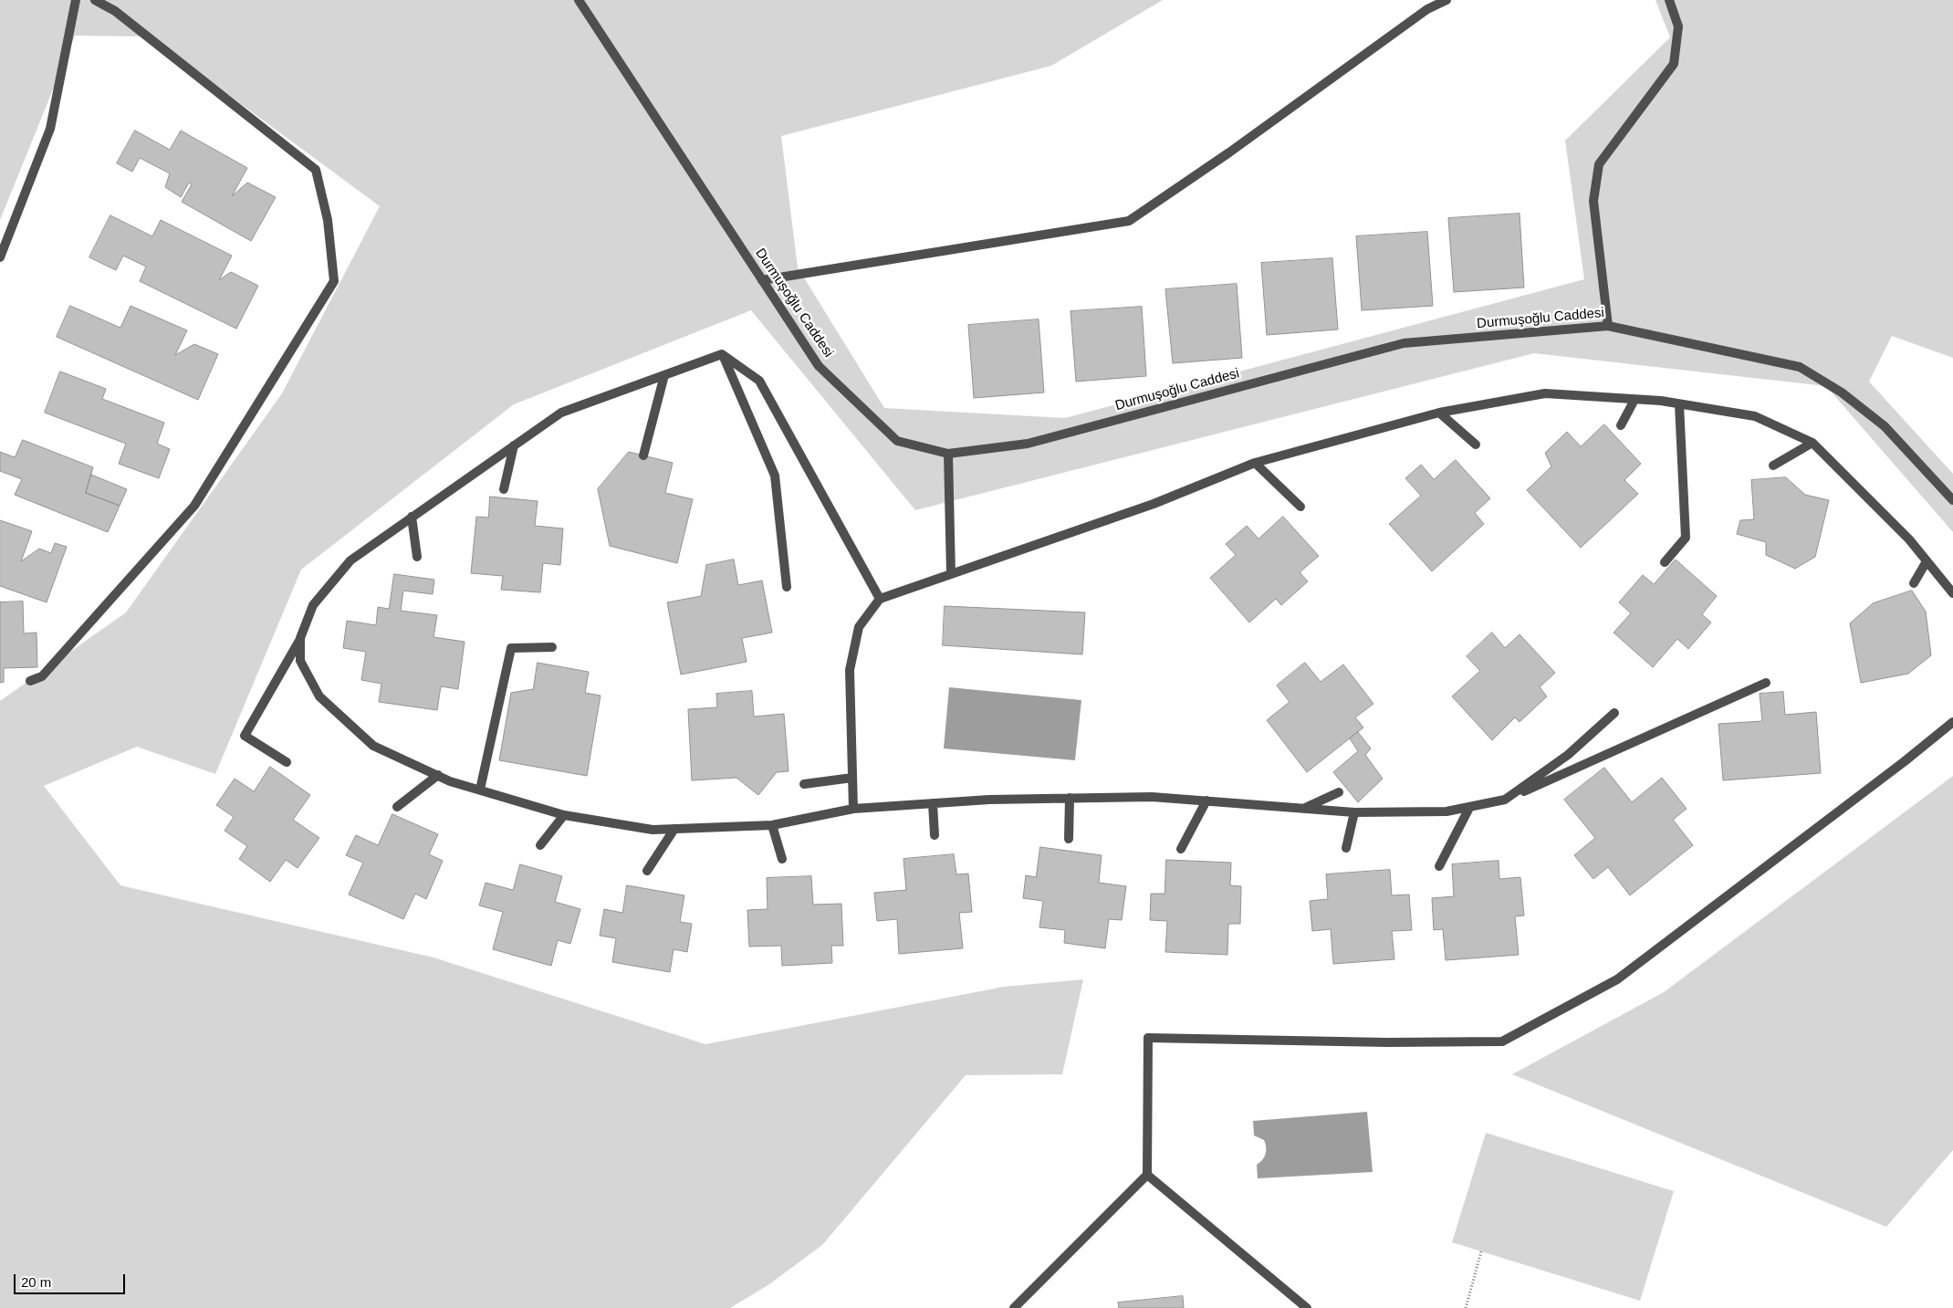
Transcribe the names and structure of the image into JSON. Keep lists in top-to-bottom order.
{
  "streets": {
    "street": ["Durmuşoğlu Caddesi"]
  },
  "scale_bar": "20 m"
}
